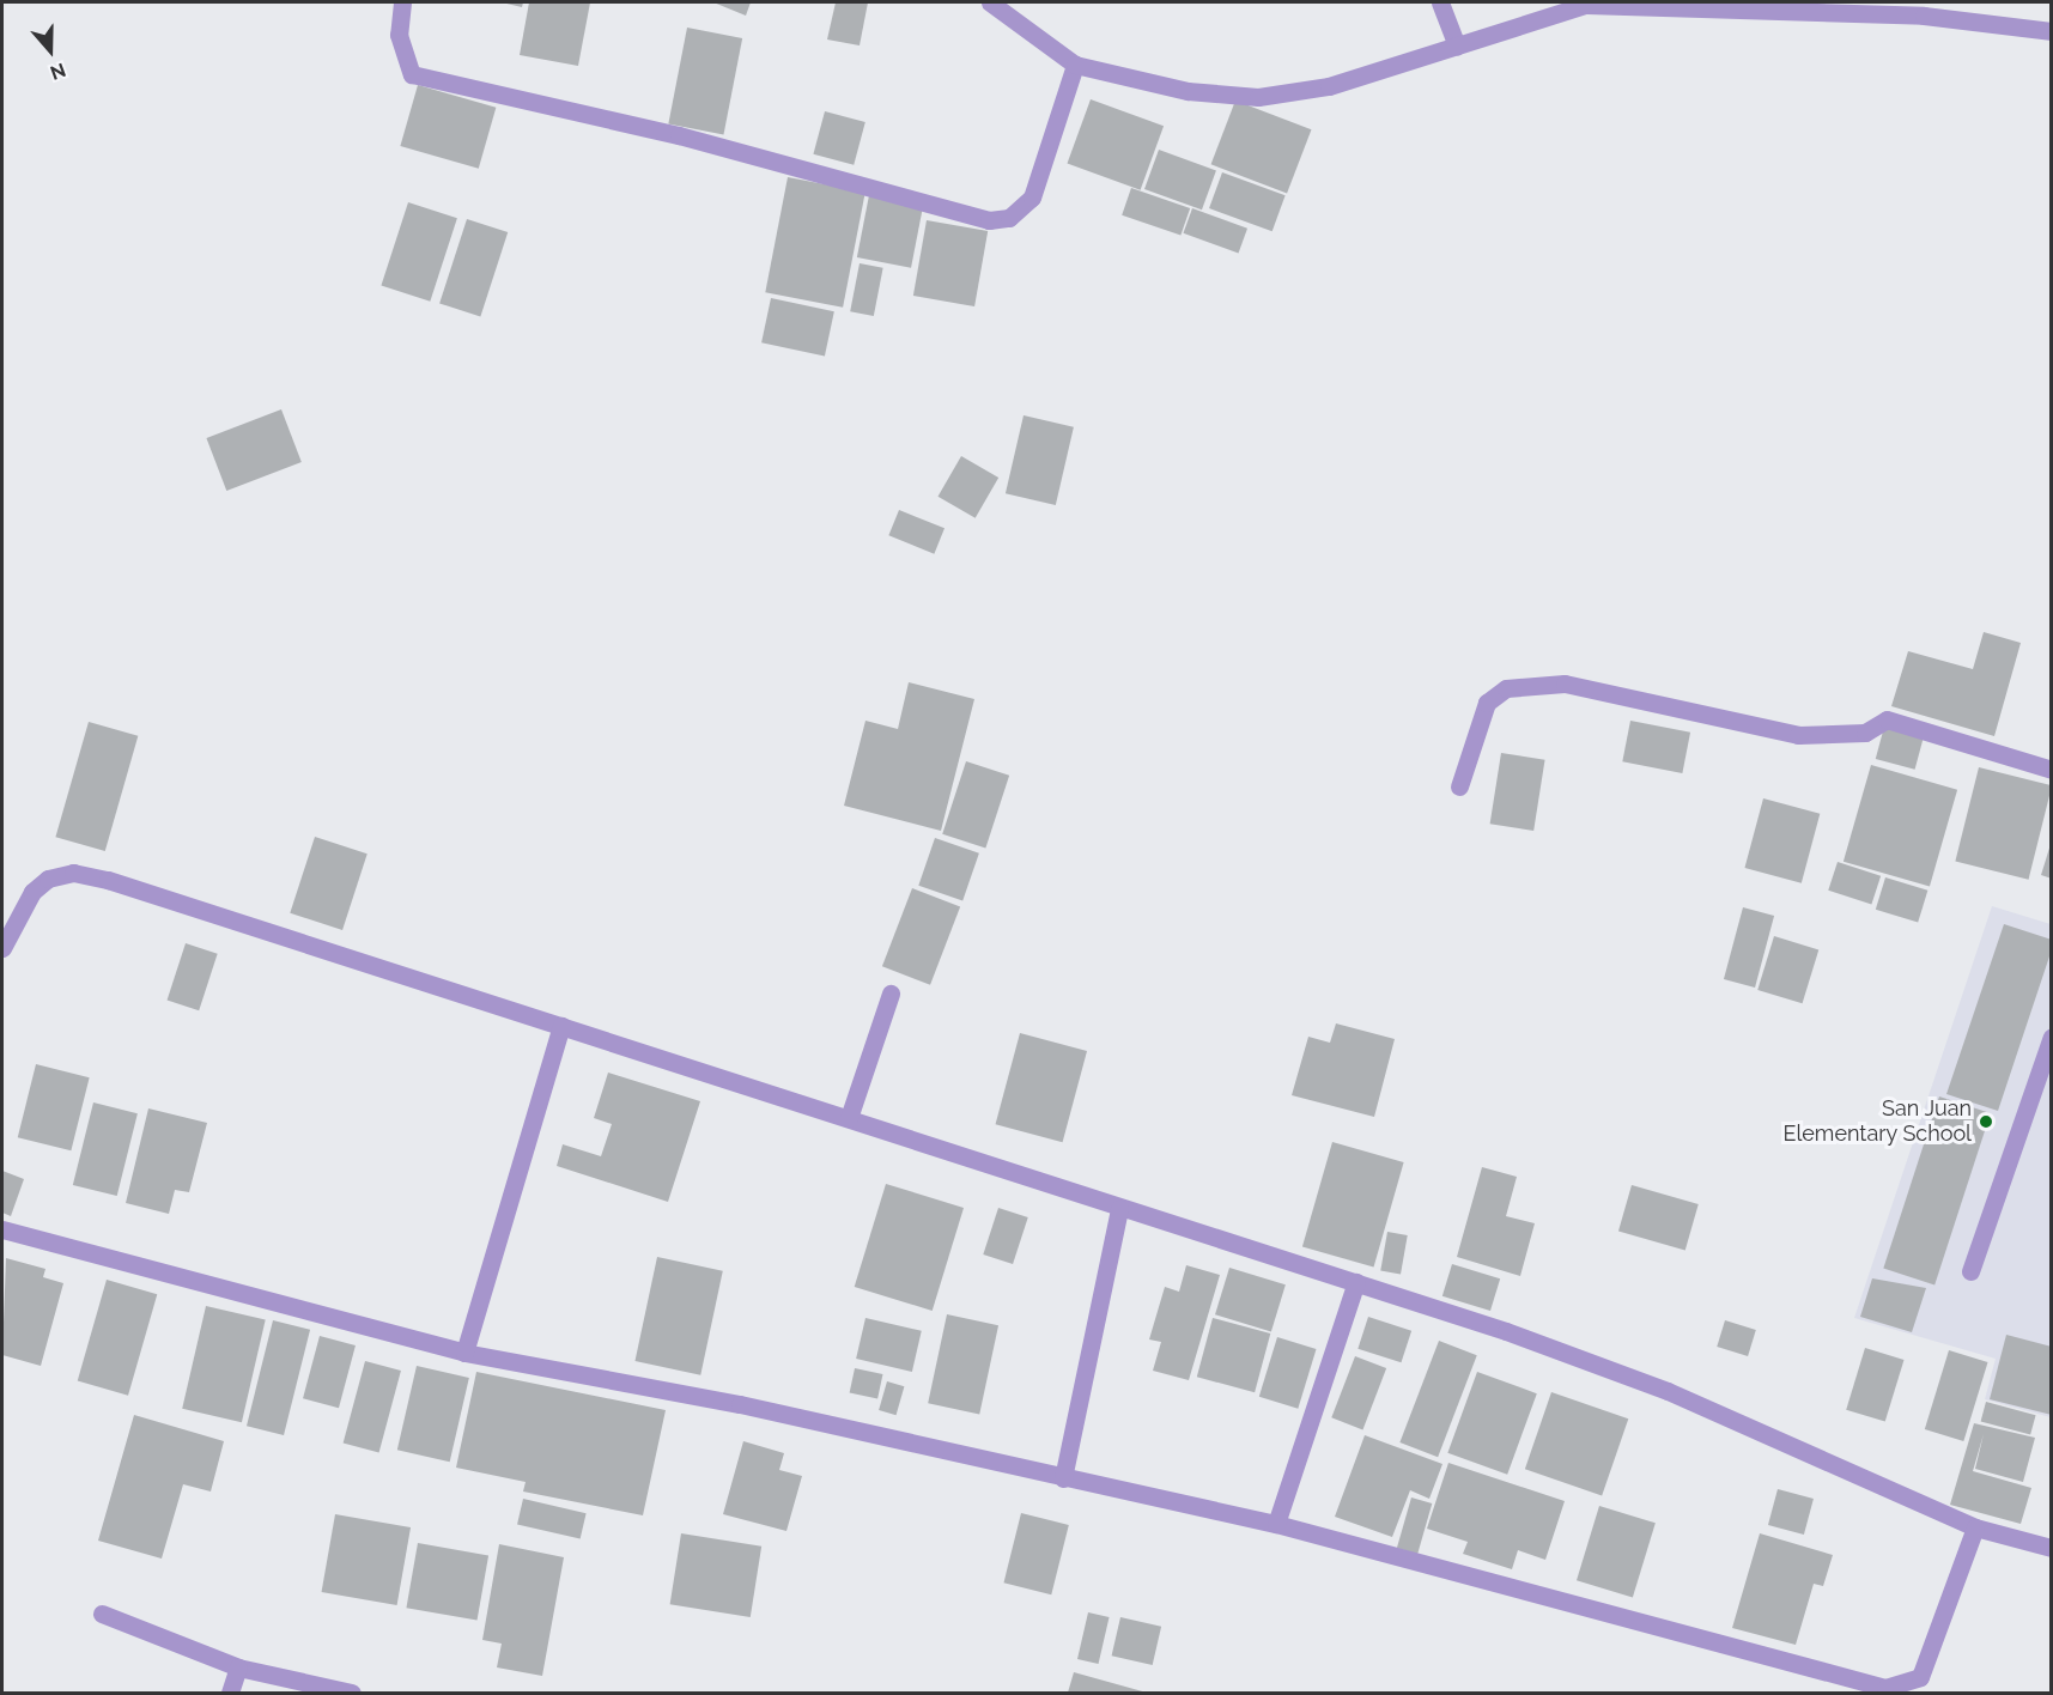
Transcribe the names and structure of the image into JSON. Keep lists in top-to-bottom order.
{
  "places": ["San Juan Elementary School"],
  "north": "bottom"
}
